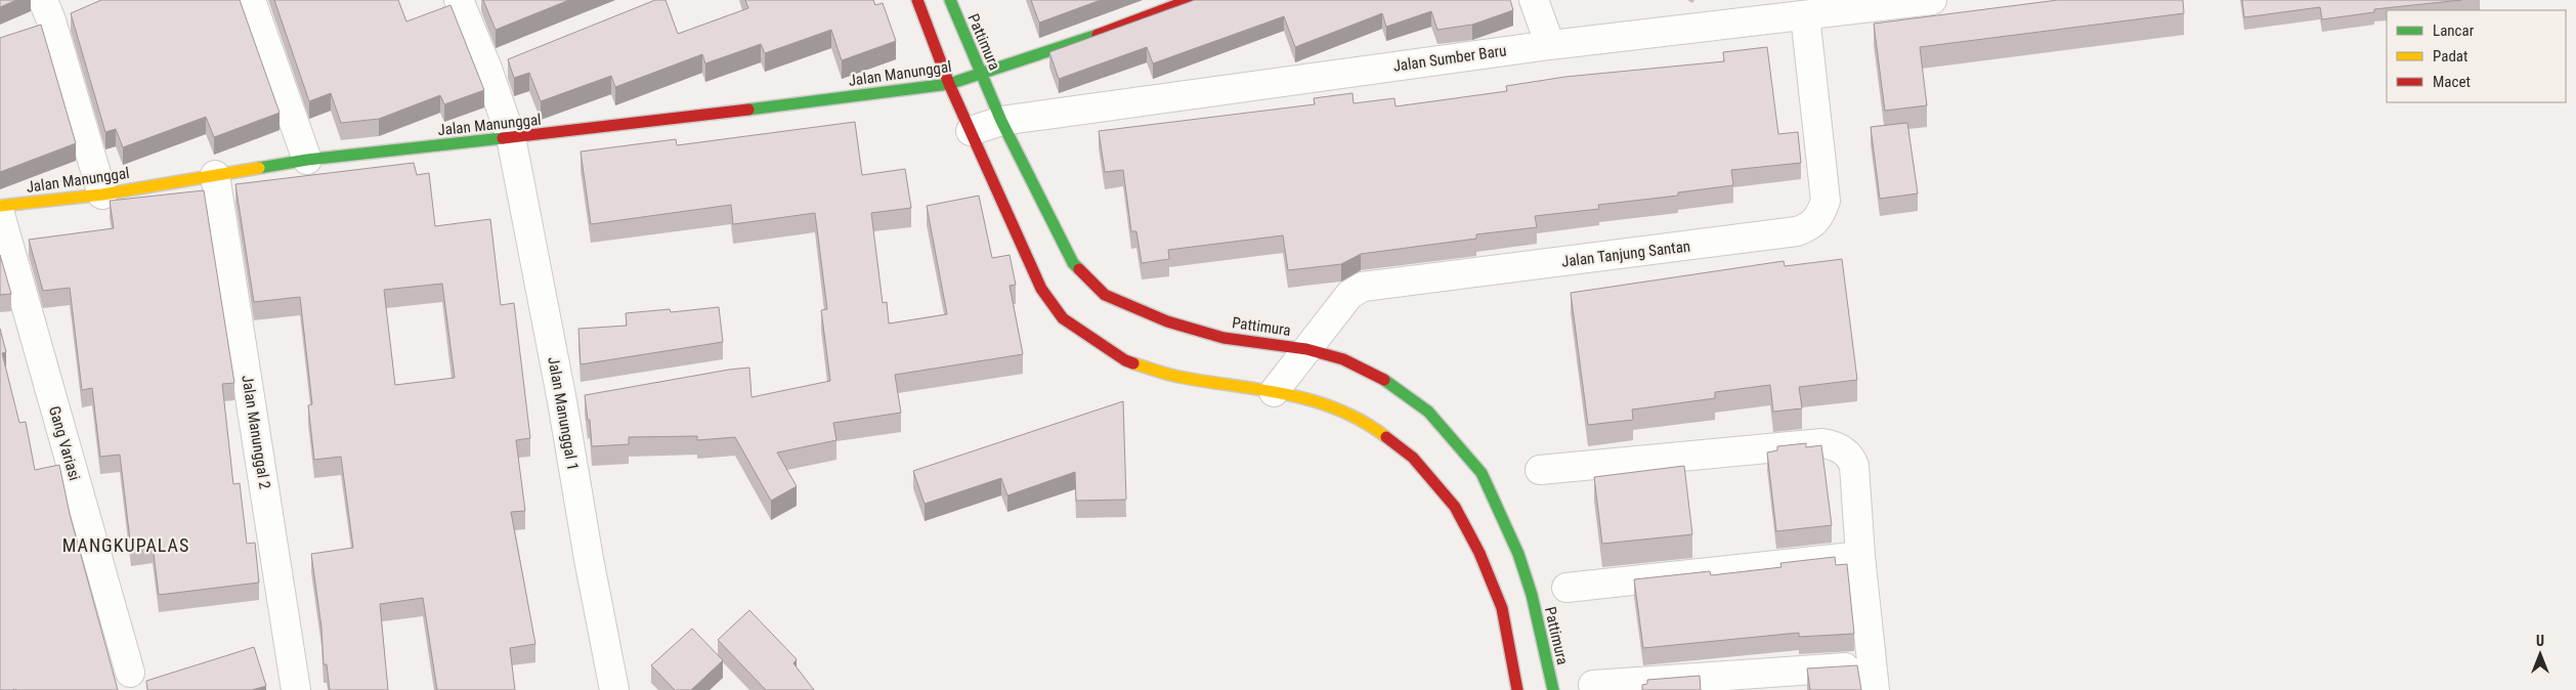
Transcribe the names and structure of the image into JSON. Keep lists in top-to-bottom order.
{
  "streets": {
    "main road": ["Pattimura", "Jalan Manunggal"],
    "street": [
      "Jalan Sumber Baru",
      "Jalan Tanjung Santan",
      "Jalan Manunggal 1",
      "Jalan Manunggal 2",
      "Gang Variasi"
    ]
  },
  "crossings": [
    ["Pattimura", "Jalan Sumber Baru"],
    ["Pattimura", "Jalan Manunggal"],
    ["Pattimura", "Jalan Tanjung Santan"],
    ["Jalan Sumber Baru", "Jalan Tanjung Santan"],
    ["Jalan Manunggal", "Jalan Manunggal 1"],
    ["Jalan Manunggal", "Jalan Manunggal 2"]
  ],
  "districts": ["MANGKUPALAS"],
  "legend": ["Lancar", "Padat", "Macet"],
  "north": "top"
}
